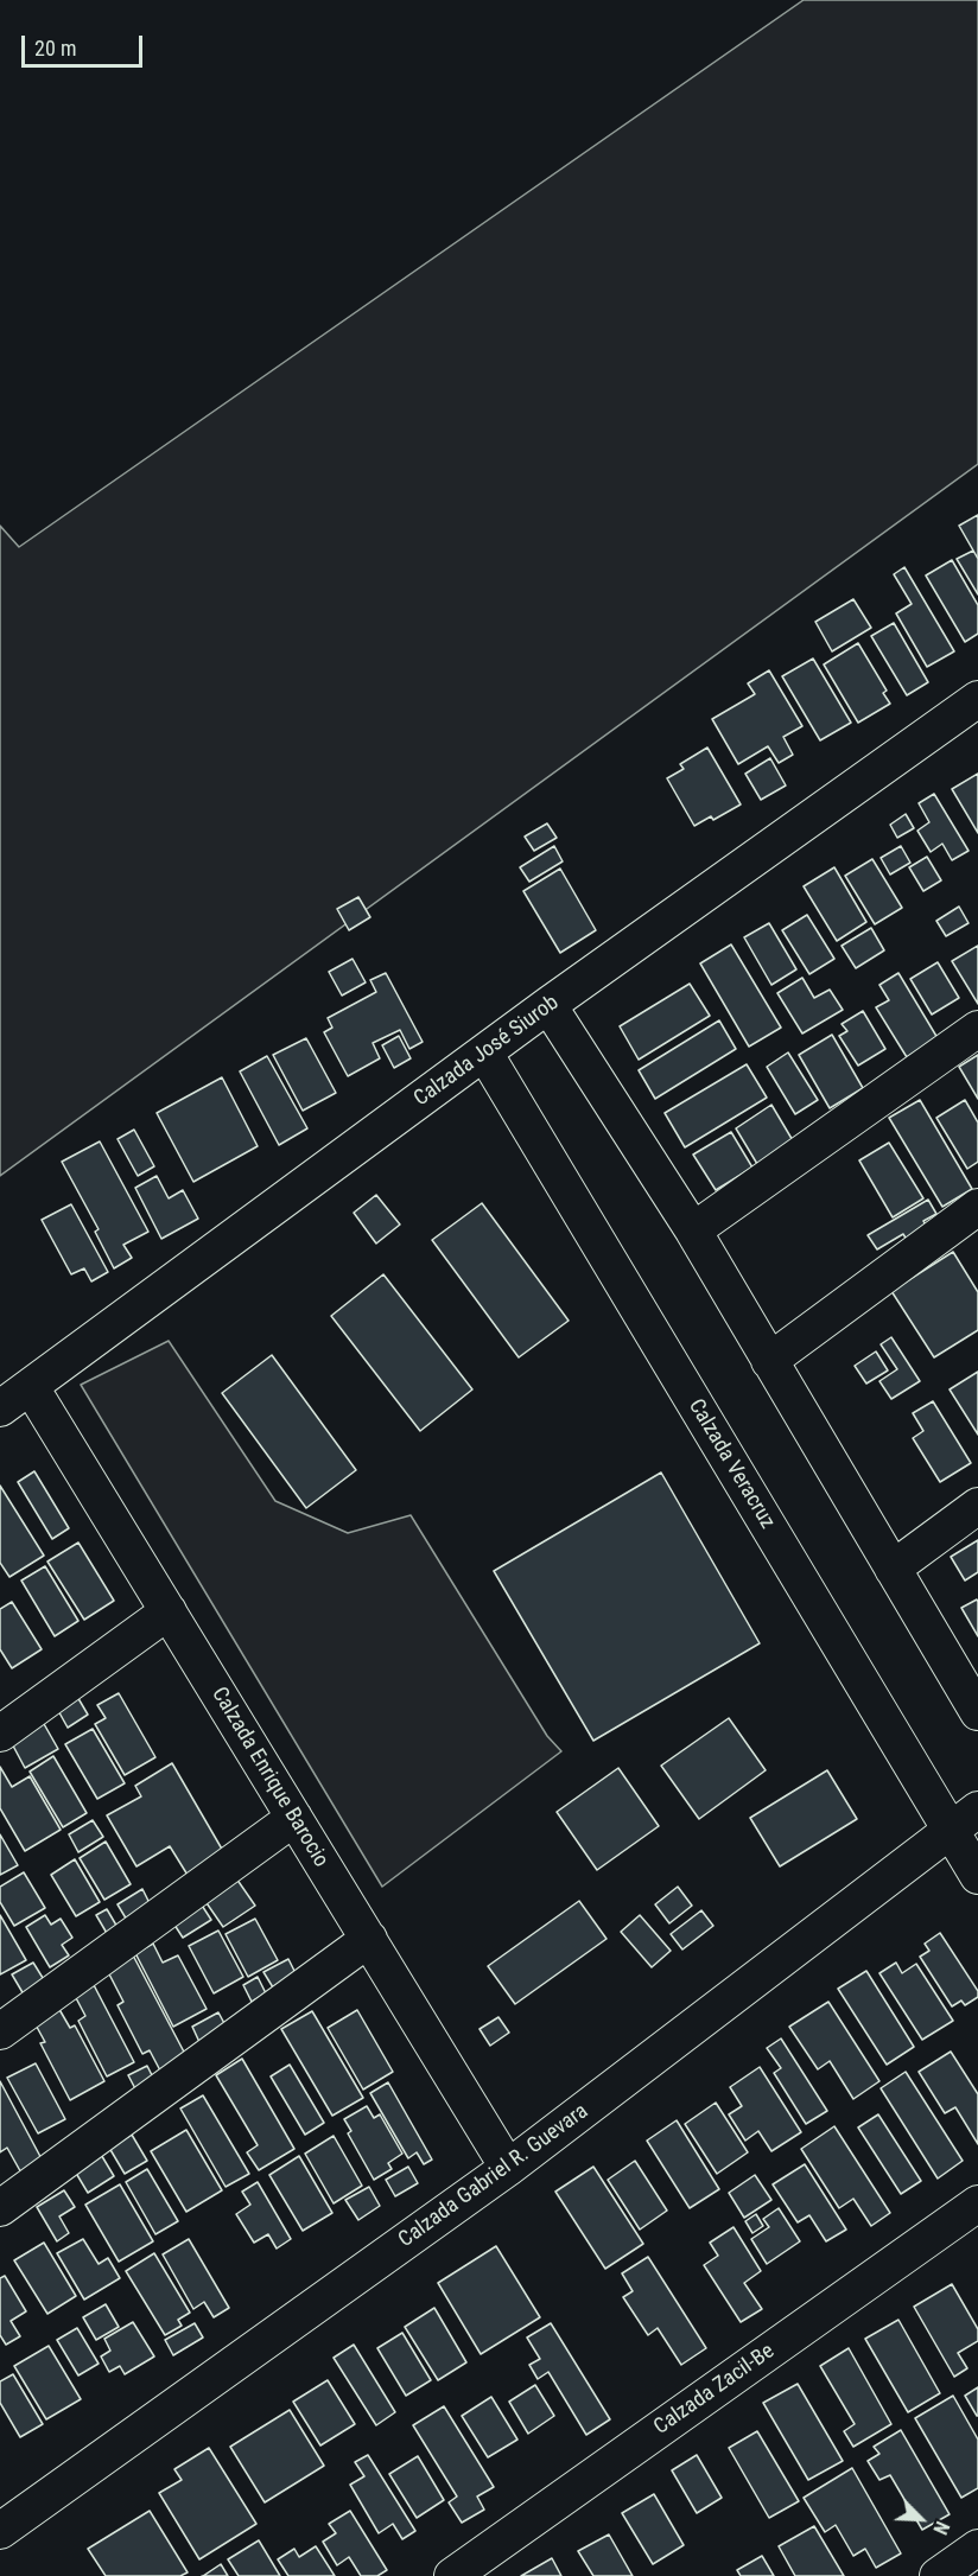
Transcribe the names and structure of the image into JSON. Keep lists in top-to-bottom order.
{
  "streets": {
    "street": [
      "Calzada José Siurob",
      "Calzada Veracruz",
      "Calzada Enrique Barocio",
      "Calzada Gabriel R. Guevara",
      "Calzada Zacil-Be"
    ]
  },
  "crossings": [
    ["Calzada José Siurob", "Calzada Veracruz"],
    ["Calzada José Siurob", "Calzada Enrique Barocio"],
    ["Calzada Veracruz", "Calzada Gabriel R. Guevara"],
    ["Calzada Enrique Barocio", "Calzada Gabriel R. Guevara"]
  ],
  "scale_bar": "20 m",
  "north": "bottom right"
}
